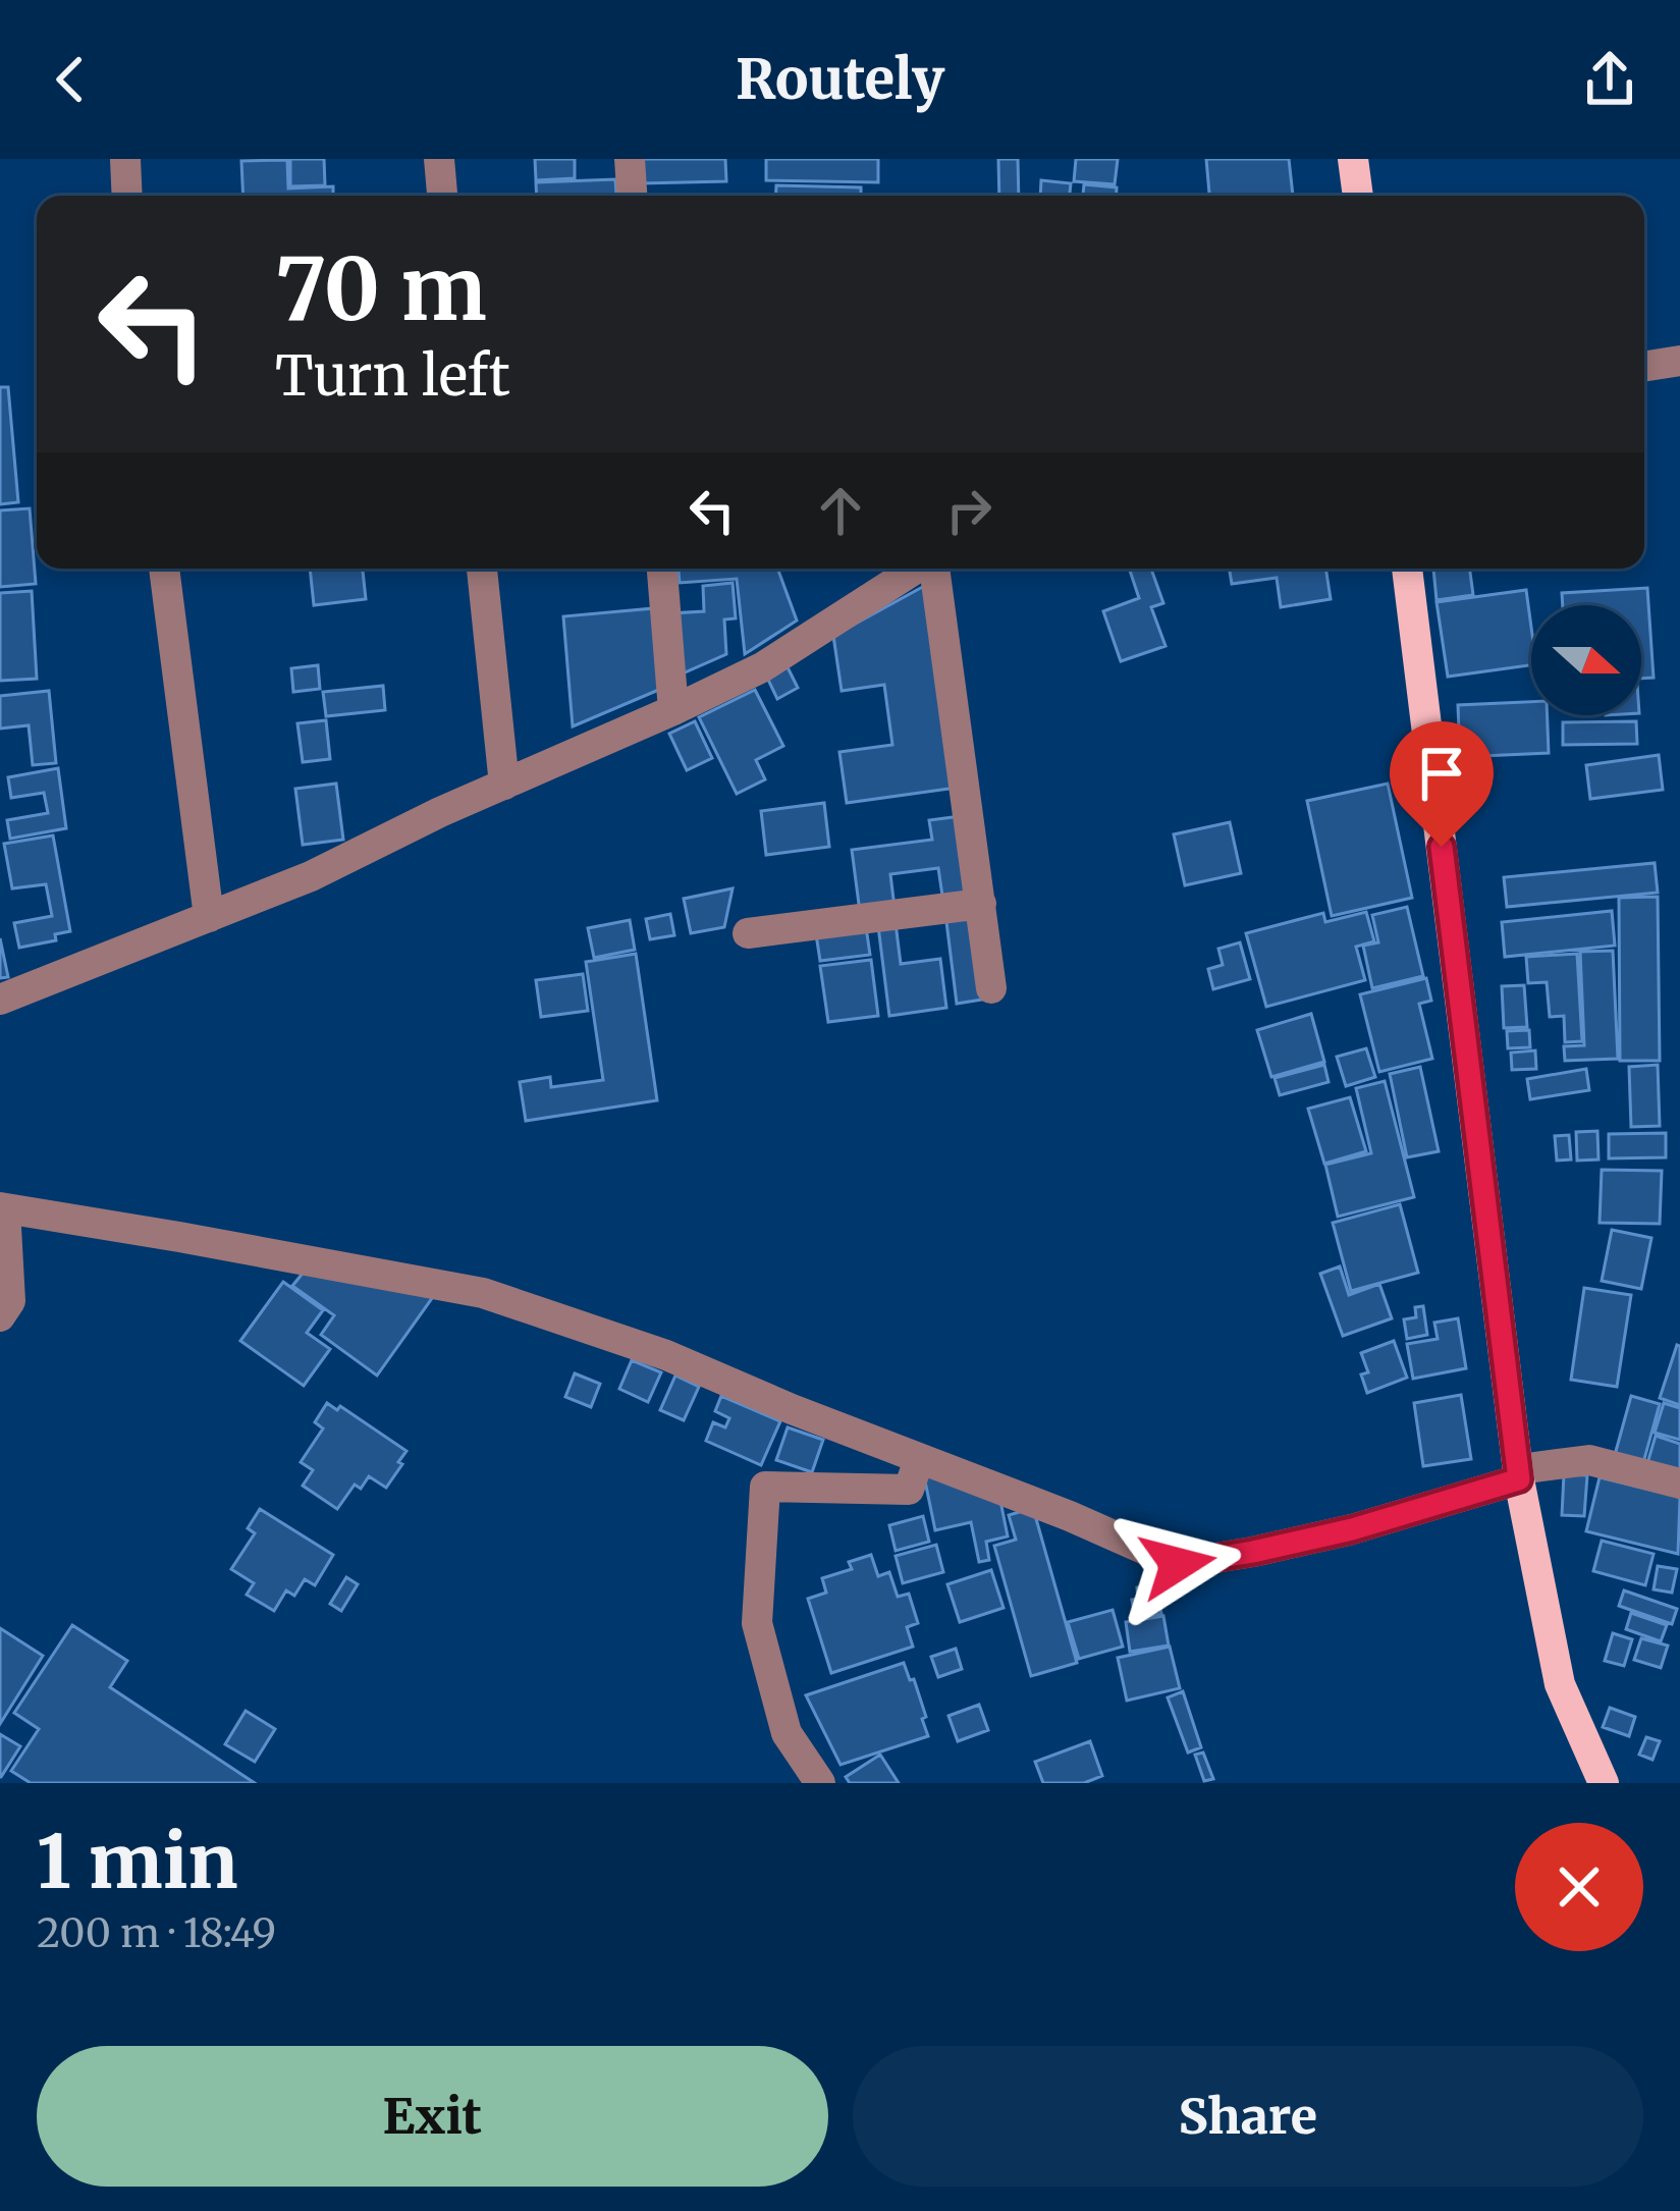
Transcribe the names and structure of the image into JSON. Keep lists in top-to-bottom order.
{
  "north": "right",
  "page": {
    "header": "Routely",
    "turn": ["70 m", "Turn left"],
    "heading": ["1 min", "200 m · 18:49"],
    "buttons": ["Exit", "Share"]
  }
}
